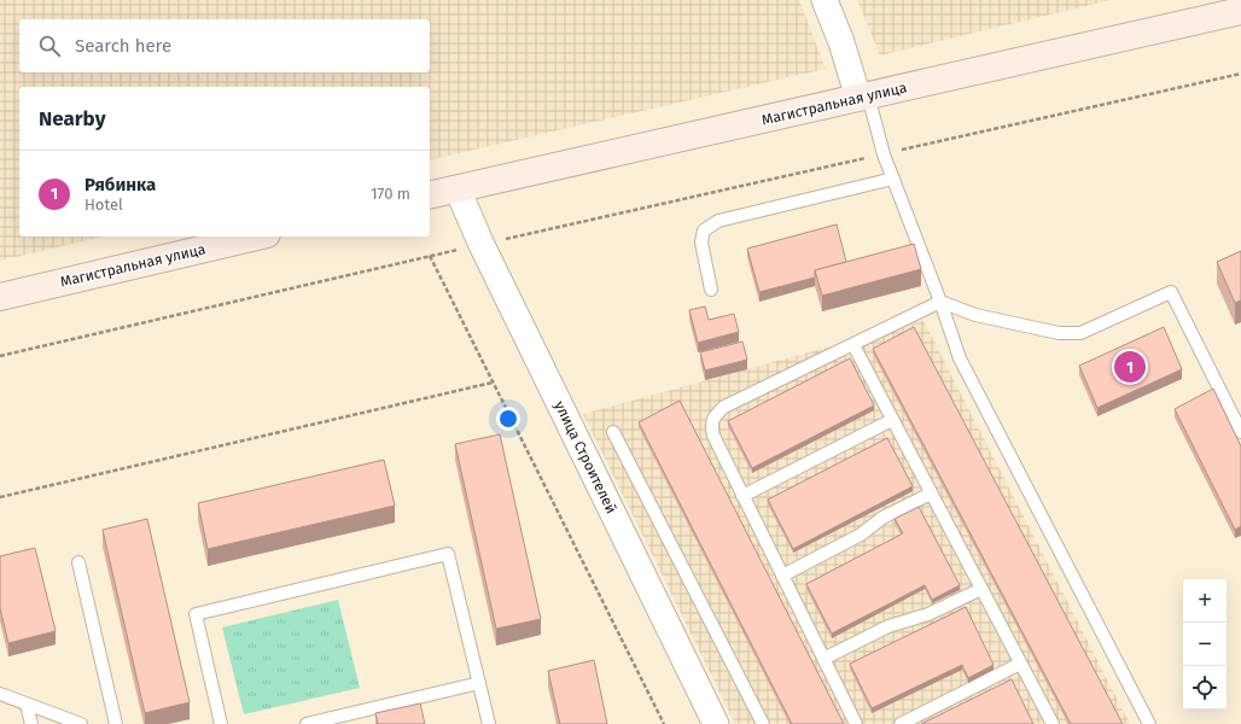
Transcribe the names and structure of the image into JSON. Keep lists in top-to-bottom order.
{
  "streets": {
    "main road": ["Магистральная улица"],
    "street": ["улица Строителей"]
  },
  "crossings": [
    ["Магистральная улица", "улица Строителей"]
  ],
  "page": {
    "search": "Search here",
    "heading": "Nearby",
    "list": [
      {
        "mark": "1",
        "name": "Рябинка",
        "note": "Hotel",
        "value": "170 m"
      }
    ],
    "pins": "1",
    "map_buttons": ["+", "−"]
  }
}
